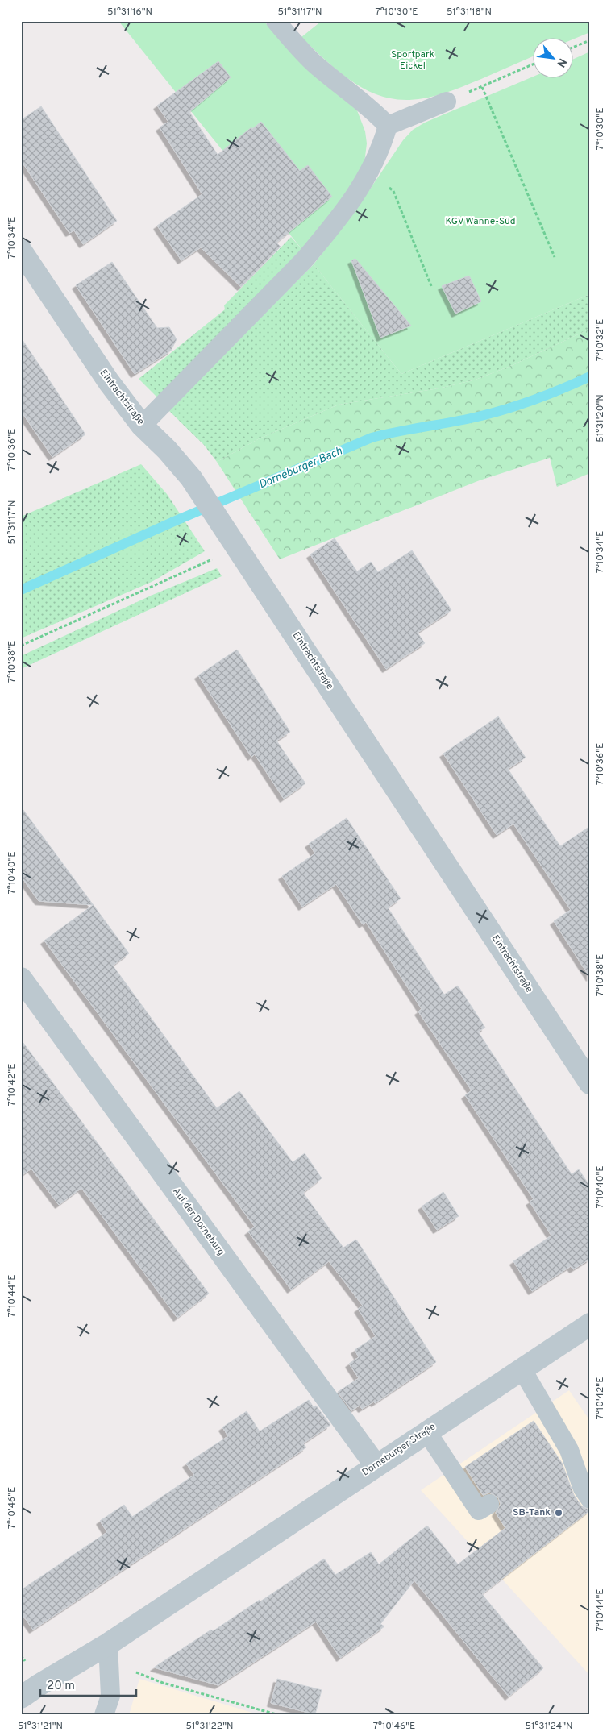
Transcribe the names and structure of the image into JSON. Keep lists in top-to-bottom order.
{
  "streets": {
    "street": ["Eintrachtstraße", "Auf der Dorneburg", "Dorneburger Straße"]
  },
  "crossings": [
    ["Auf der Dorneburg", "Dorneburger Straße"]
  ],
  "water": ["Dorneburger Bach"],
  "parks": ["Sportpark Eickel", "KGV Wanne-Süd"],
  "places": ["SB-Tank"],
  "scale_bar": "20 m",
  "north": "bottom right",
  "coordinates": [
    "51°31'16\"N",
    "51°31'17\"N",
    "7°10'30\"E",
    "51°31'18\"N",
    "7°10'34\"E",
    "7°10'32\"E",
    "51°31'20\"N",
    "7°10'36\"E",
    "7°10'38\"E",
    "7°10'40\"E",
    "7°10'42\"E",
    "7°10'44\"E",
    "7°10'46\"E",
    "51°31'21\"N",
    "51°31'22\"N",
    "51°31'24\"N"
  ]
}
